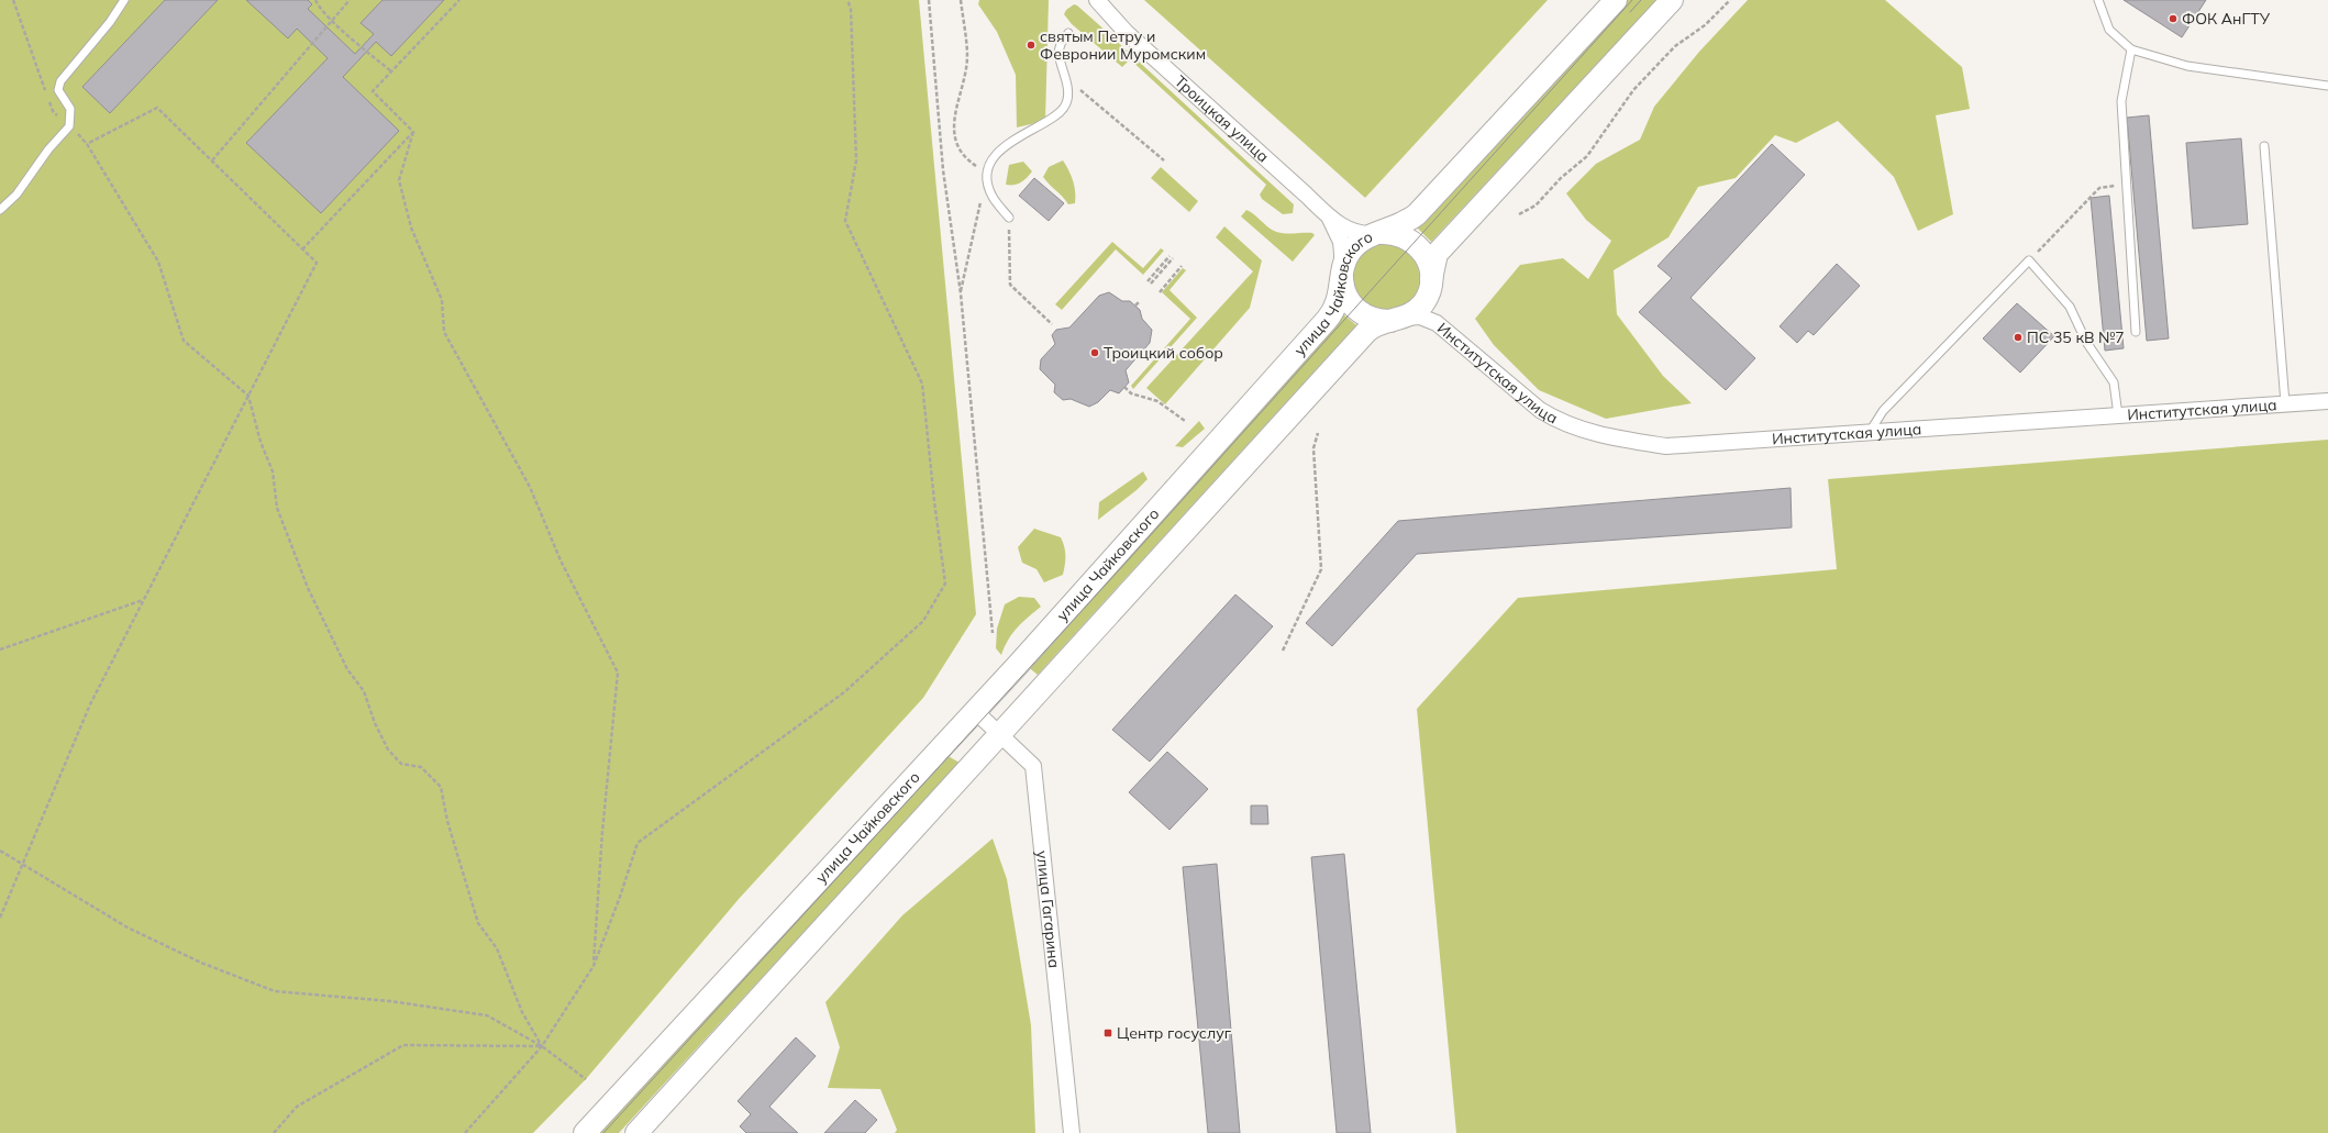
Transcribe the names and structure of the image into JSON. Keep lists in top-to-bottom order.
{
  "streets": {
    "main road": ["улица Чайковского", "Институтская улица"],
    "street": ["Троицкая улица", "улица Гагарина"]
  },
  "crossings": [
    ["улица Чайковского", "Институтская улица"],
    ["улица Чайковского", "улица Гагарина"],
    ["Институтская улица", "улица Гагарина"]
  ],
  "places": {
    "other": [
      "ФОК АнГТУ",
      "святым Петру и Февронии Муромским",
      "ПС 35 кВ №7",
      "Троицкий собор"
    ],
    "transit": ["Центр госуслуг"]
  }
}
